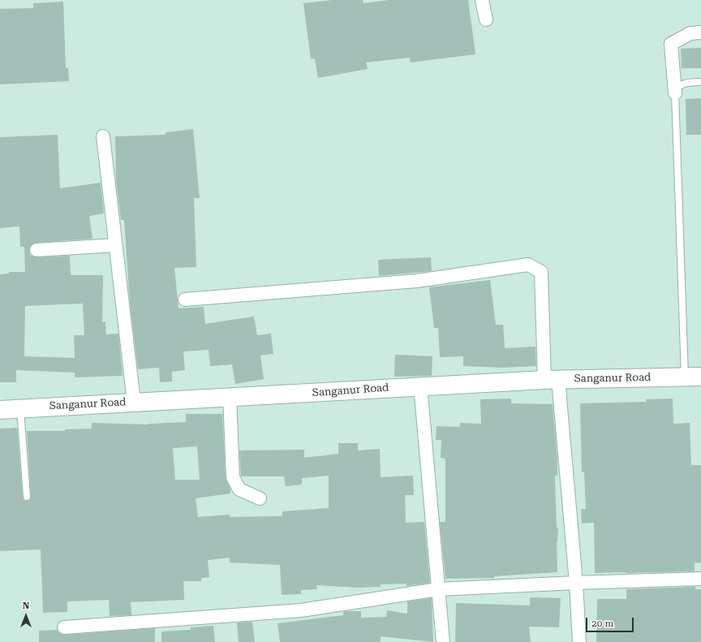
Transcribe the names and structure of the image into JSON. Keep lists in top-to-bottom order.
{
  "streets": {
    "main road": ["Sanganur Road"]
  },
  "scale_bar": "20 m",
  "north": "top"
}
